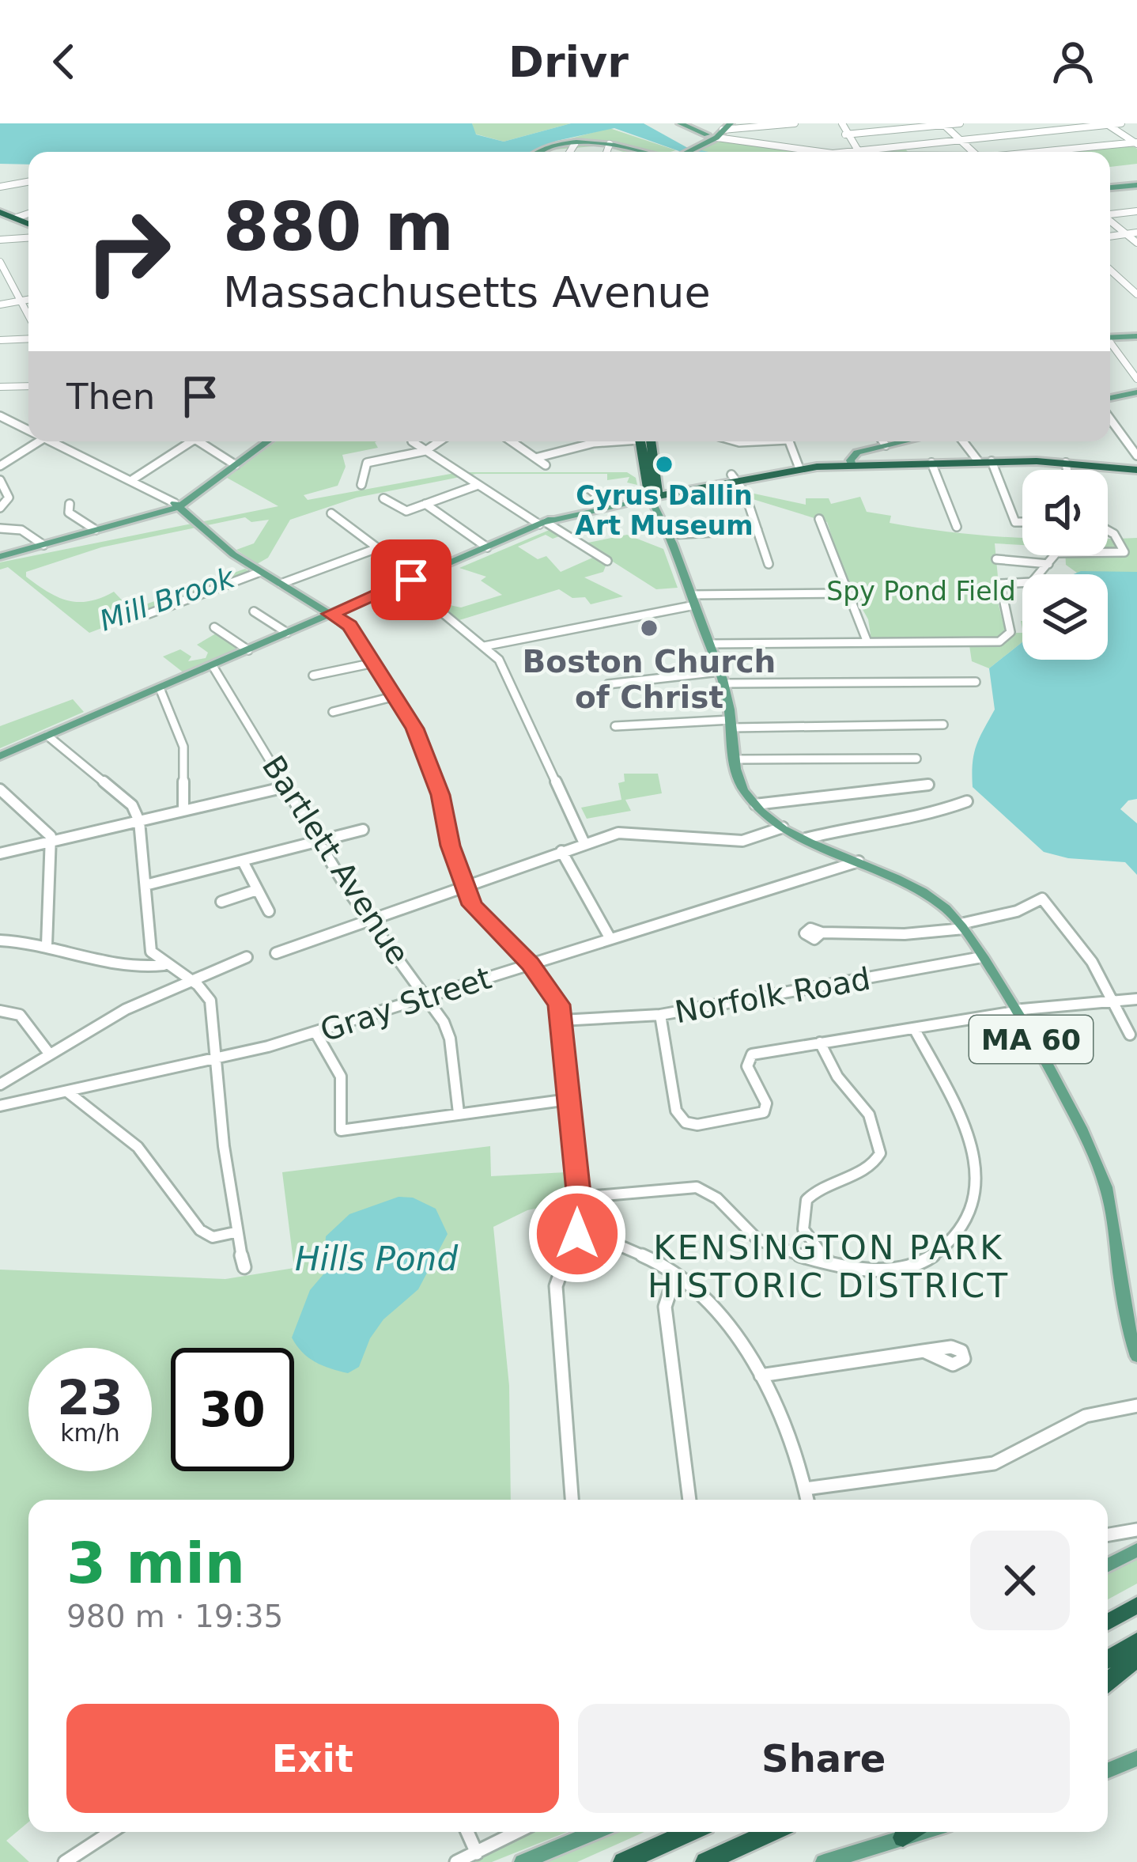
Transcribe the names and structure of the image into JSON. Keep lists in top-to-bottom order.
{
  "streets": {
    "main road": ["MA 60"],
    "street": ["Bartlett Avenue", "Norfolk Road", "Gray Street"]
  },
  "crossings": [
    ["Bartlett Avenue", "Gray Street"],
    ["Norfolk Road", "MA 60"],
    ["Gray Street", "MA 60"]
  ],
  "districts": ["KENSINGTON PARK HISTORIC DISTRICT"],
  "water": ["Mill Brook", "Hills Pond"],
  "parks": ["Spy Pond Field"],
  "places": ["Cyrus Dallin Art Museum", "Boston Church of Christ"],
  "page": {
    "header": "Drivr",
    "turn": ["880 m", "Massachusetts Avenue"],
    "then": "Then",
    "speed": "23 km/h",
    "limit": "30",
    "heading": ["3 min", "980 m · 19:35"],
    "buttons": ["Exit", "Share"]
  }
}
